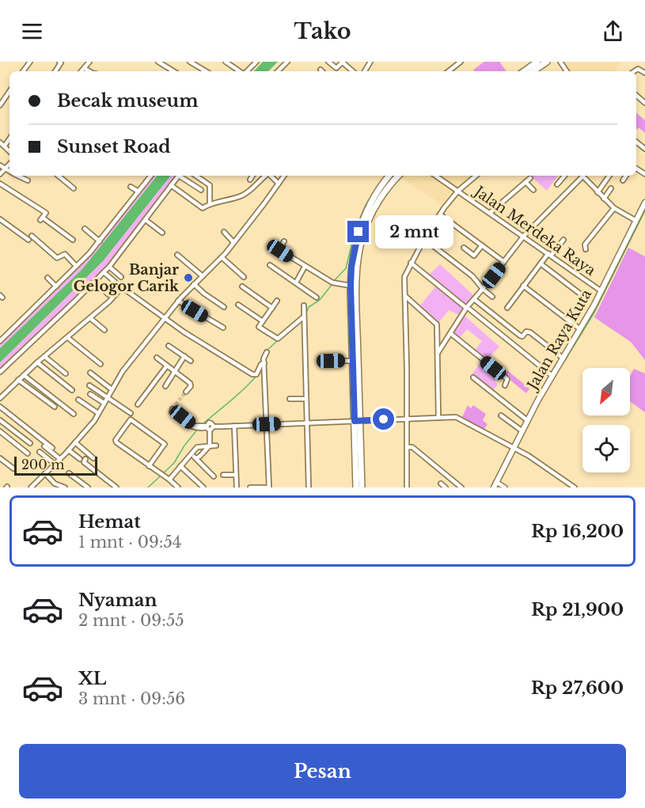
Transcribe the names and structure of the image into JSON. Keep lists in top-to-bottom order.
{
  "streets": {
    "main road": ["Jalan Raya Kuta"],
    "street": ["Jalan Merdeka Raya"]
  },
  "crossings": [
    ["Jalan Merdeka Raya", "Jalan Raya Kuta"]
  ],
  "places": ["Banjar Gelogor Carik"],
  "scale_bar": "200 m",
  "north": "bottom left",
  "page": {
    "header": "Tako",
    "banner": ["Becak museum", "Sunset Road"],
    "bubble": "2 mnt",
    "scale": "200 m",
    "list": [
      {
        "name": "Hemat",
        "note": "1 mnt · 09:54",
        "value": "Rp 16,200"
      },
      {
        "name": "Nyaman",
        "note": "2 mnt · 09:55",
        "value": "Rp 21,900"
      },
      {
        "name": "XL",
        "note": "3 mnt · 09:56",
        "value": "Rp 27,600"
      }
    ],
    "buttons": "Pesan"
  }
}
